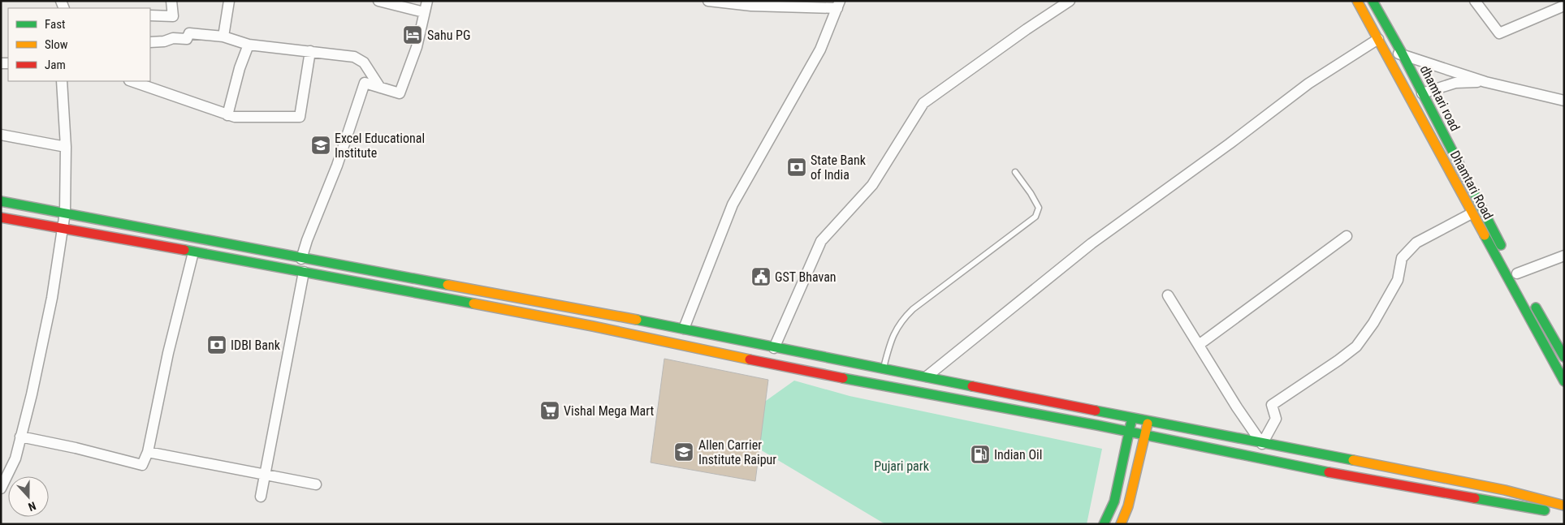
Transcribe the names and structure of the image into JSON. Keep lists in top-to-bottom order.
{
  "streets": {
    "main road": ["dhamtari road", "Dhamtari Road"]
  },
  "parks": ["Pujari park"],
  "places": {
    "hotel": ["Sahu PG"],
    "school or university": ["Excel Educational Institute", "Allen Carrier Institute Raipur"],
    "bank": ["State Bank of India", "IDBI Bank"],
    "public building": ["GST Bhavan"],
    "supermarket": ["Vishal Mega Mart"],
    "fuel station": ["Indian Oil"]
  },
  "legend": ["Fast", "Slow", "Jam"],
  "north": "bottom"
}
